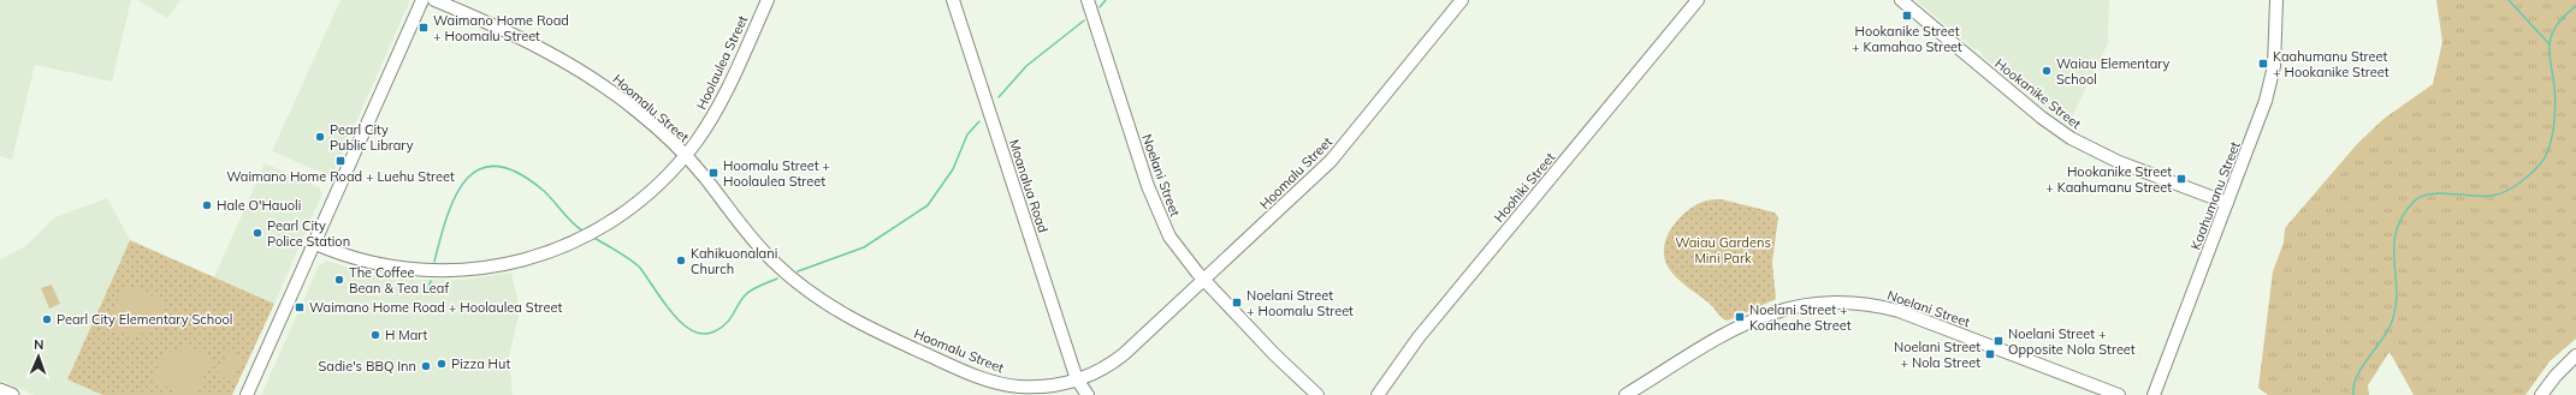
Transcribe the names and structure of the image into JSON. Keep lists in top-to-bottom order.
{
  "streets": {
    "street": [
      "Hoolaulea Street",
      "Hookanike Street",
      "Hoomalu Street",
      "Noelani Street",
      "Moanalua Road",
      "Hoohiki Street",
      "Kaahumanu Street"
    ]
  },
  "crossings": [
    ["Hoolaulea Street", "Hoomalu Street"],
    ["Hookanike Street", "Kaahumanu Street"],
    ["Hoomalu Street", "Noelani Street"],
    ["Hoomalu Street", "Moanalua Road"]
  ],
  "parks": ["Waiau Gardens Mini Park"],
  "places": {
    "transit": [
      "Hookanike Street + Kamahao Street",
      "Waimano Home Road + Hoomalu Street",
      "Kaahumanu Street + Hookanike Street",
      "Waimano Home Road + Luehu Street",
      "Hoomalu Street + Hoolaulea Street",
      "Hookanike Street + Kaahumanu Street",
      "Noelani Street + Hoomalu Street",
      "Waimano Home Road + Hoolaulea Street",
      "Noelani Street + Koaheahe Street",
      "Noelani Street + Opposite Nola Street",
      "Noelani Street + Nola Street"
    ],
    "other": [
      "Waiau Elementary School",
      "Pearl City Public Library",
      "Hale O'Hauoli",
      "Pearl City Police Station",
      "Kahikuonalani Church",
      "The Coffee Bean & Tea Leaf",
      "Pearl City Elementary School",
      "H Mart",
      "Pizza Hut",
      "Sadie's BBQ Inn"
    ]
  },
  "north": "top"
}
